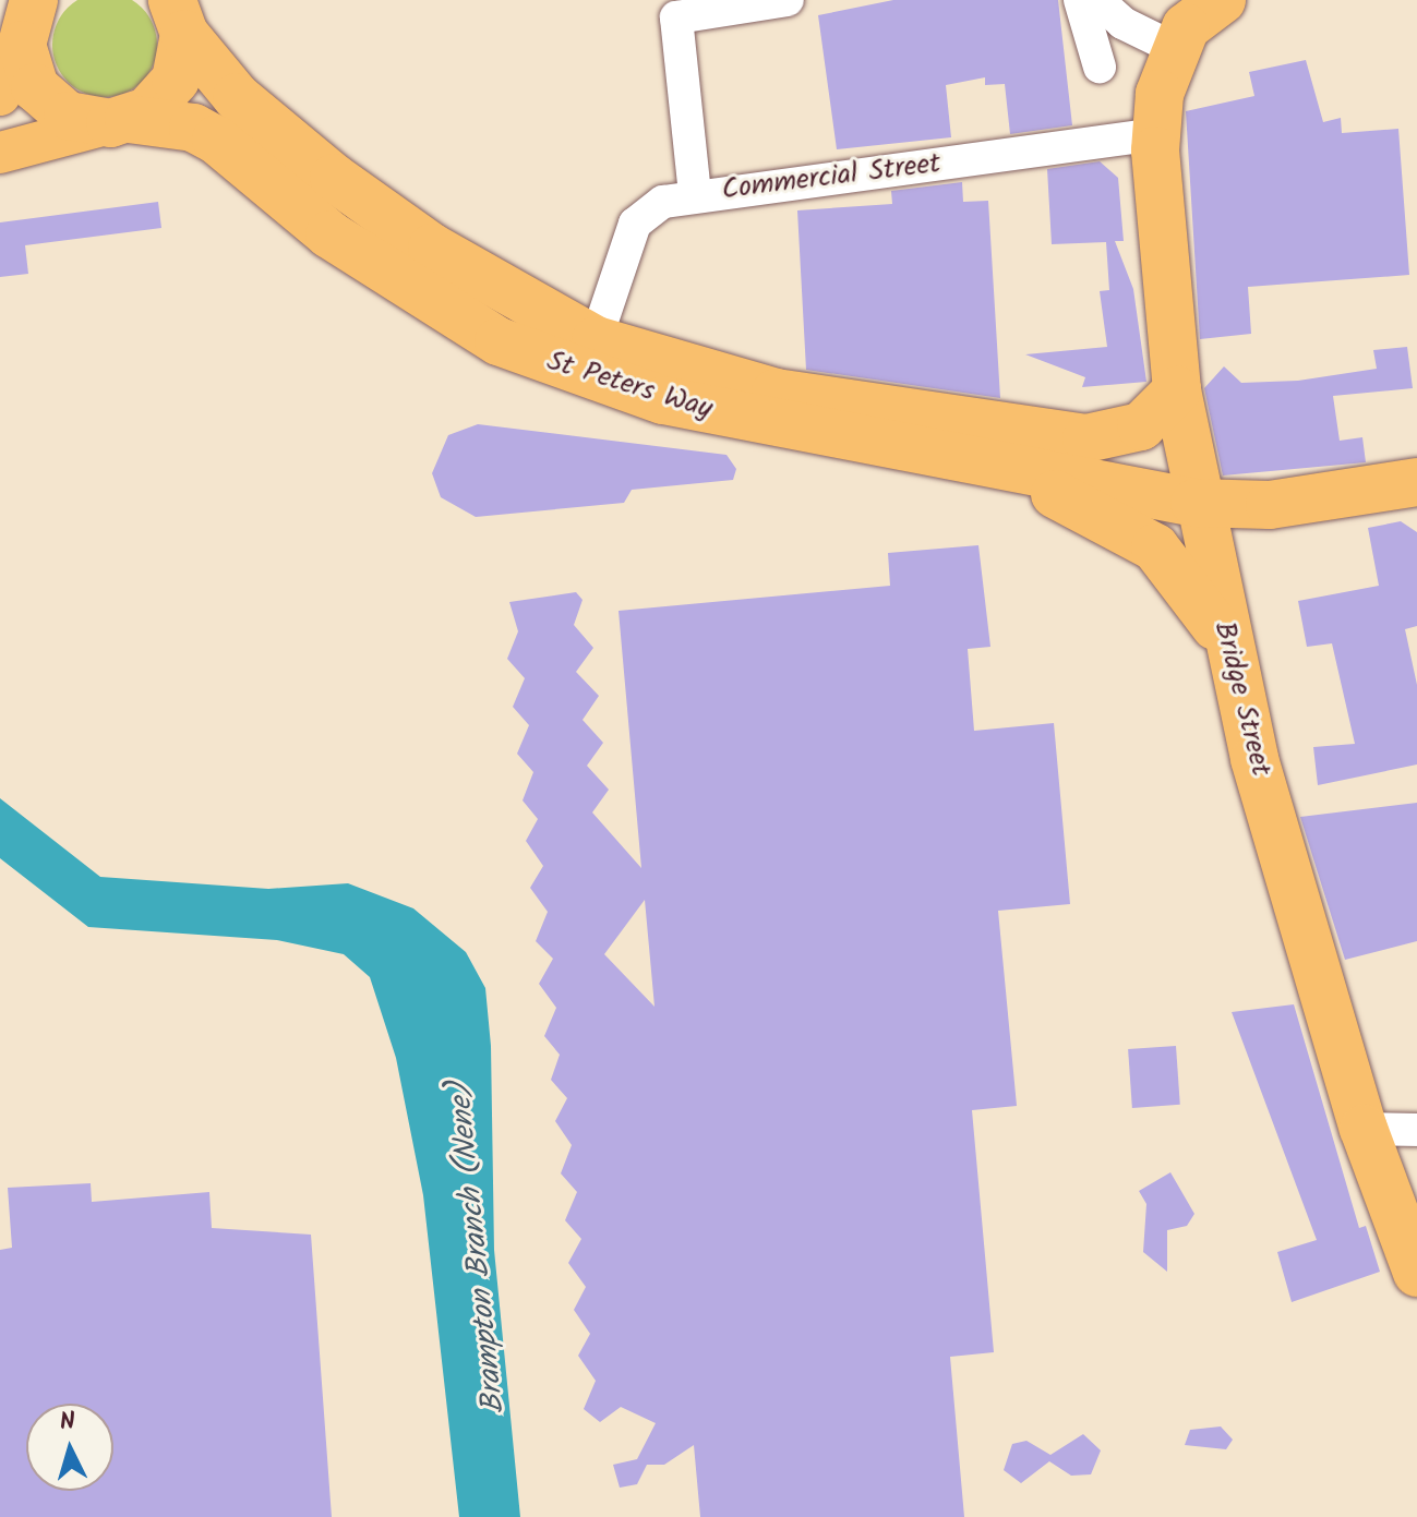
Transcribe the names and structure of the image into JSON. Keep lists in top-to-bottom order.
{
  "streets": {
    "highway": ["St Peters Way", "Bridge Street"],
    "street": ["Commercial Street"]
  },
  "crossings": [
    ["Commercial Street", "St Peters Way"],
    ["Commercial Street", "Bridge Street"],
    ["St Peters Way", "Bridge Street"]
  ],
  "water": ["Brampton Branch (Nene)"],
  "north": "top"
}
